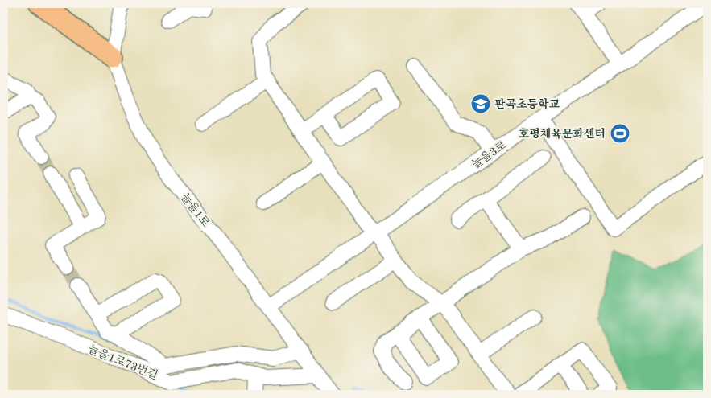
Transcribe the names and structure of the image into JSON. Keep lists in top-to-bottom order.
{
  "streets": {
    "street": ["늘을3로", "늘을1로", "늘을1로73번길"]
  },
  "crossings": [
    ["늘을3로", "늘을1로"],
    ["늘을1로", "늘을1로73번길"]
  ],
  "places": {
    "school or university": ["판곡초등학교"],
    "sports": ["호평체육문화센터"]
  }
}
